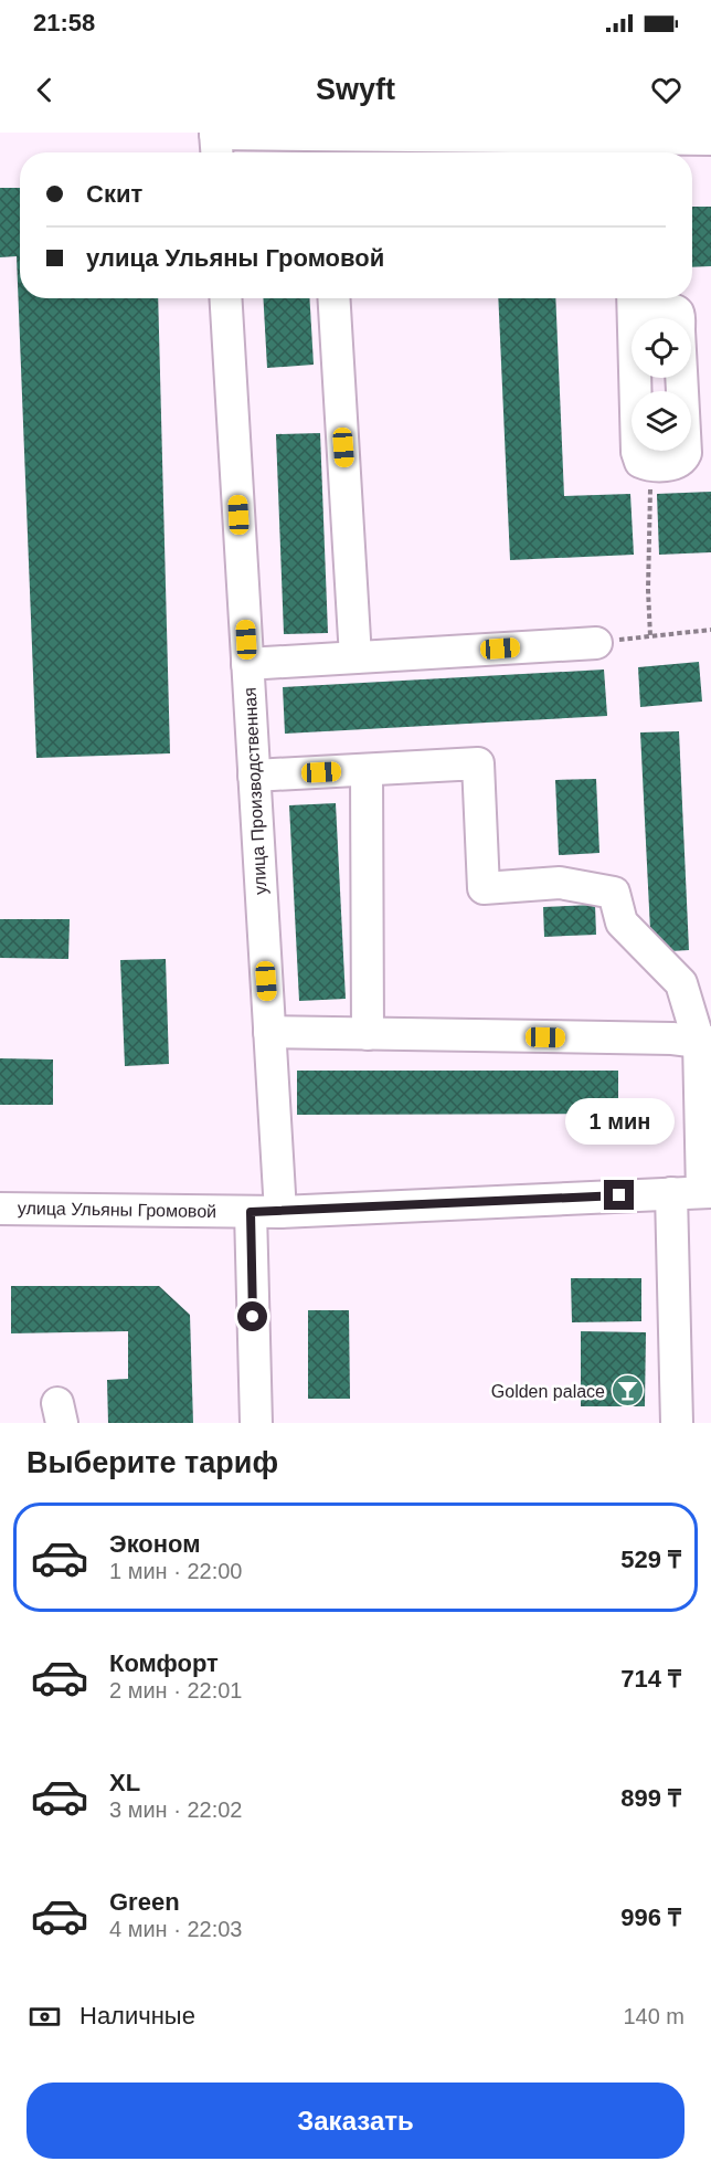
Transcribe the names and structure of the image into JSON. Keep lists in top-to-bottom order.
{
  "streets": {
    "street": ["улица Производственная", "улица Ульяны Громовой"]
  },
  "crossings": [
    ["улица Производственная", "улица Ульяны Громовой"]
  ],
  "places": {
    "bar": ["Golden palace"]
  },
  "page": {
    "status": "21:58",
    "header": "Swyft",
    "banner": ["Скит", "улица Ульяны Громовой"],
    "bubble": "1 мин",
    "heading": "Выберите тариф",
    "list": [
      {
        "name": "Эконом",
        "note": "1 мин · 22:00",
        "value": "529 ₸"
      },
      {
        "name": "Комфорт",
        "note": "2 мин · 22:01",
        "value": "714 ₸"
      },
      {
        "name": "XL",
        "note": "3 мин · 22:02",
        "value": "899 ₸"
      },
      {
        "name": "Green",
        "note": "4 мин · 22:03",
        "value": "996 ₸"
      }
    ],
    "pay": ["Наличные", "140 m"],
    "buttons": "Заказать"
  }
}
